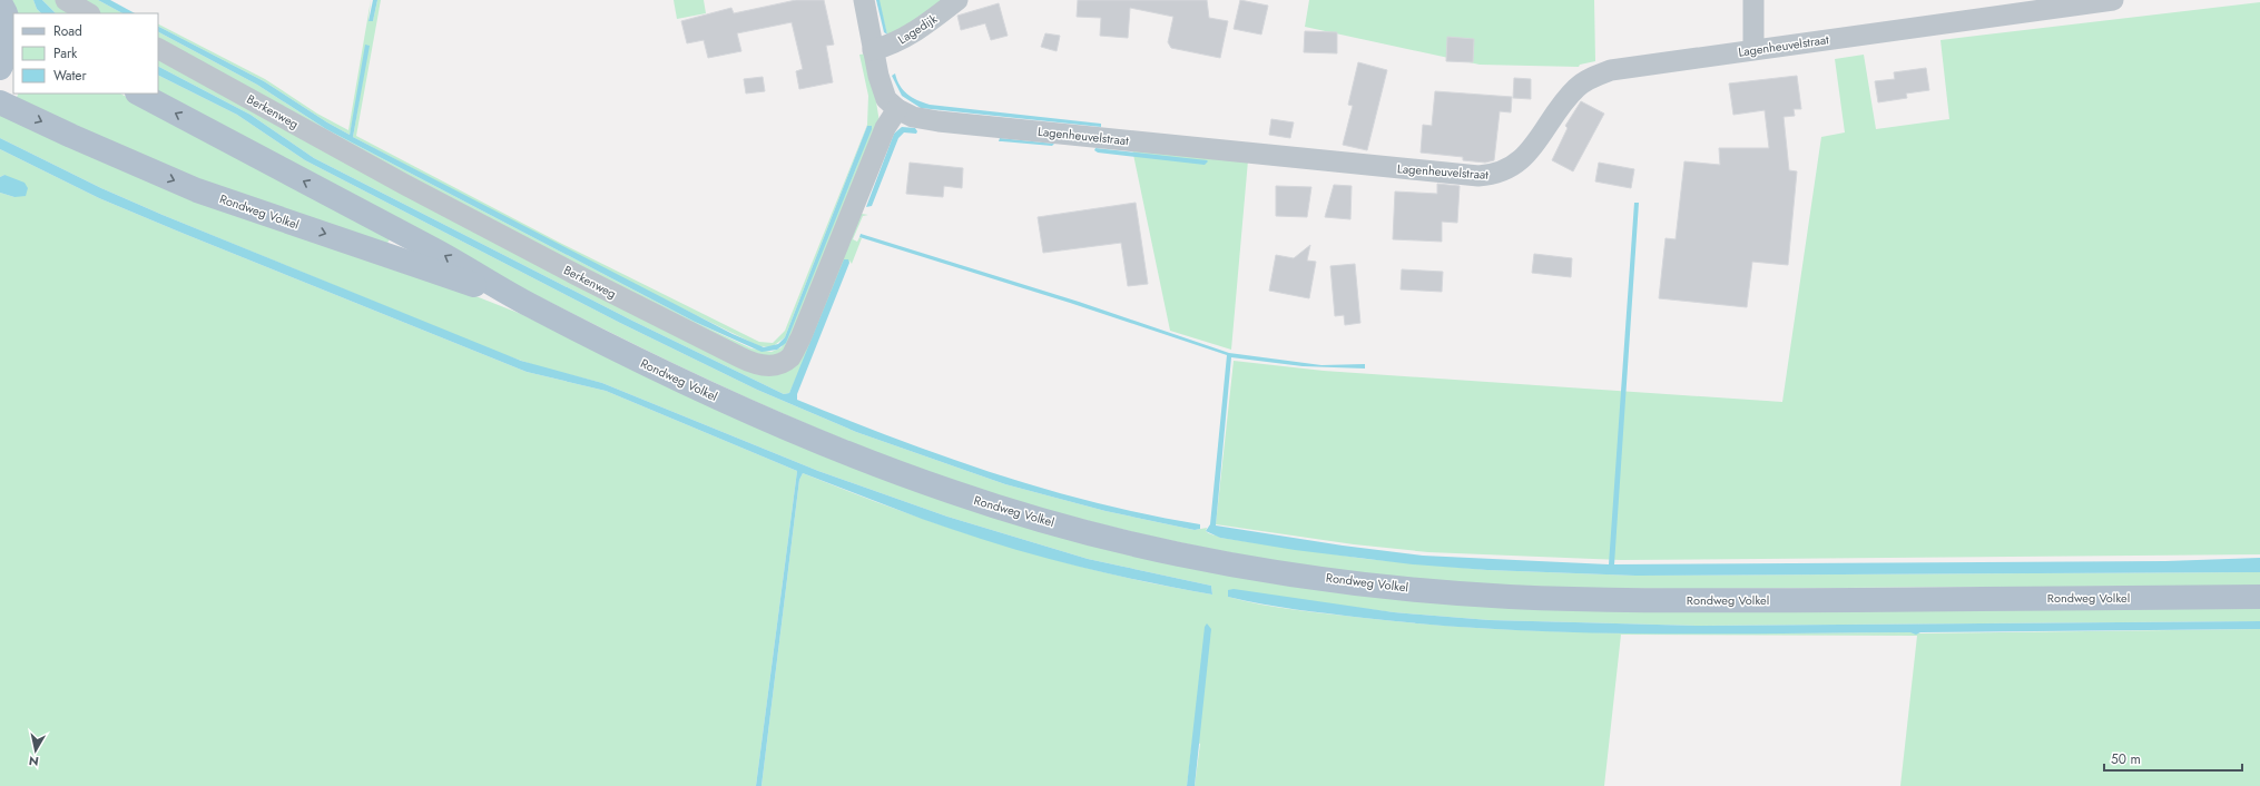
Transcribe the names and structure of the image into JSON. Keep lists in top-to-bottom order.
{
  "streets": {
    "main road": ["Rondweg Volkel"],
    "street": ["Lagedijk", "Lagenheuvelstraat", "Berkenweg"]
  },
  "crossings": [
    ["Lagenheuvelstraat", "Berkenweg"]
  ],
  "legend": ["Road", "Park", "Water"],
  "scale_bar": "50 m",
  "north": "bottom"
}
